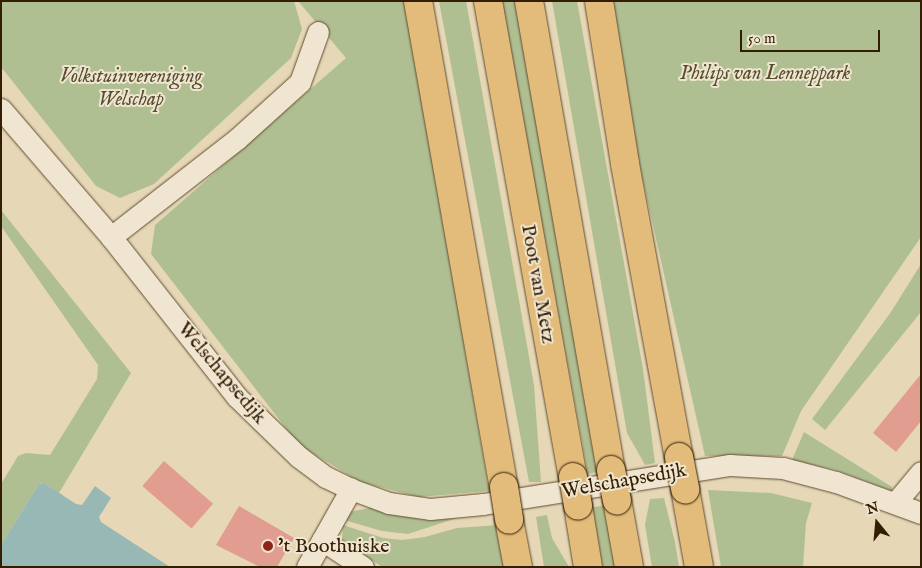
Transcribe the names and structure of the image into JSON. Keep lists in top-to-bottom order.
{
  "streets": {
    "highway": ["Poot van Metz"],
    "street": ["Welschapsedijk"]
  },
  "parks": ["Philips van Lenneppark", "Volkstuinvereniging Welschap"],
  "places": ["'t Boothuiske"],
  "scale_bar": "50 m",
  "north": "top"
}
